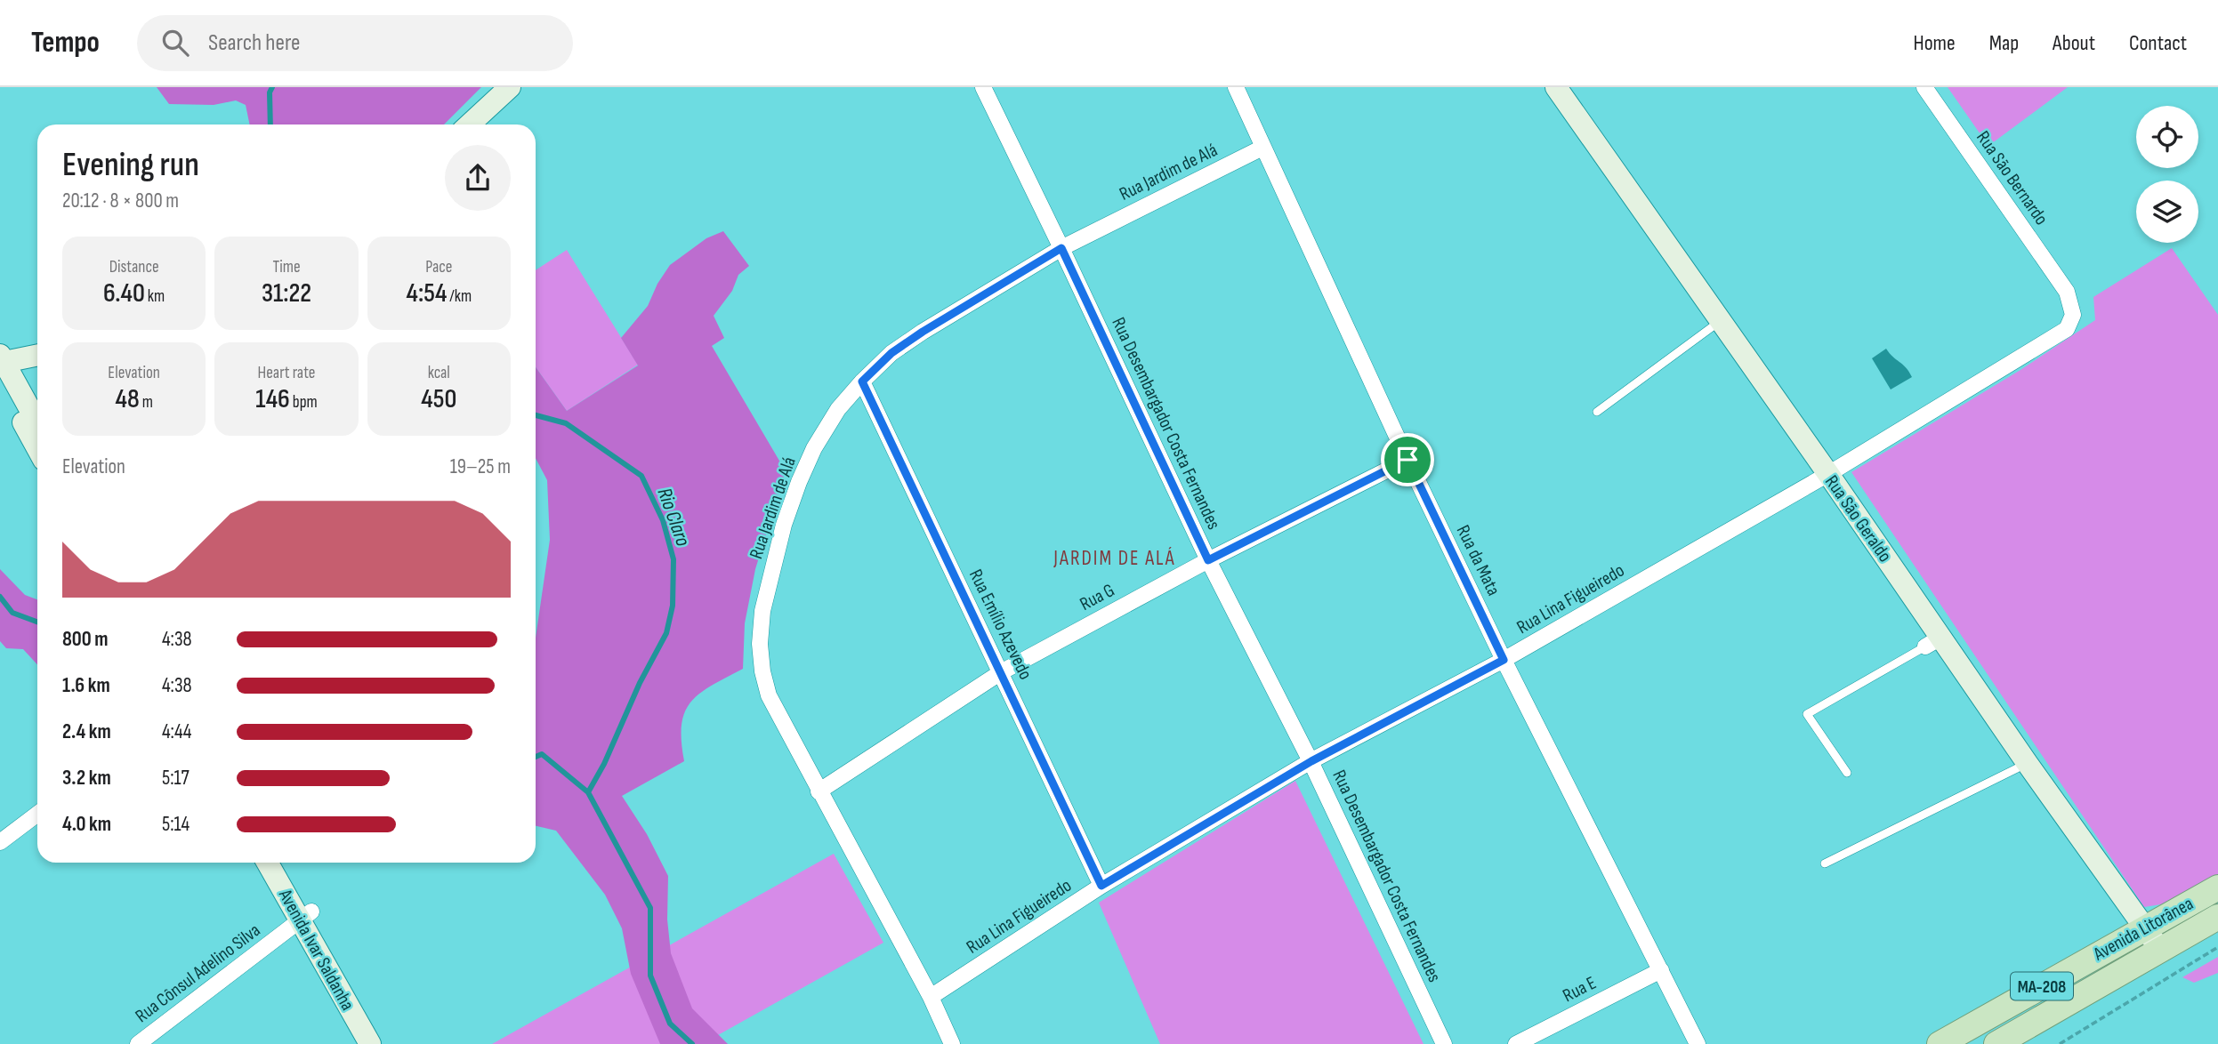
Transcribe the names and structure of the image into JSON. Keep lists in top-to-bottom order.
{
  "streets": {
    "main road": ["Avenida Litorânea", "MA-208"],
    "street": [
      "Rua Jardim de Alá",
      "Rua São Bernardo",
      "Rua Desembargador Costa Fernandes",
      "Rua São Geraldo",
      "Rua da Mata",
      "Rua G",
      "Rua Lina Figueiredo",
      "Rua Emílio Azevedo",
      "Avenida Ivar Saldanha",
      "Rua Cônsul Adelino Silva",
      "Rua E"
    ]
  },
  "crossings": [
    ["Rua Jardim de Alá", "Rua Desembargador Costa Fernandes"],
    ["Rua Jardim de Alá", "Rua da Mata"],
    ["Rua Jardim de Alá", "Rua G"],
    ["Rua Jardim de Alá", "Rua Lina Figueiredo"],
    ["Rua Jardim de Alá", "Rua Emílio Azevedo"],
    ["Rua São Bernardo", "Rua Lina Figueiredo"],
    ["Rua Desembargador Costa Fernandes", "Rua G"],
    ["Rua Desembargador Costa Fernandes", "Rua Lina Figueiredo"],
    ["Rua São Geraldo", "Rua Lina Figueiredo"],
    ["Rua São Geraldo", "Avenida Litorânea"],
    ["Rua da Mata", "Rua G"],
    ["Rua da Mata", "Rua Lina Figueiredo"],
    ["Rua da Mata", "Rua E"],
    ["Rua G", "Rua Emílio Azevedo"],
    ["Rua Lina Figueiredo", "Rua Emílio Azevedo"],
    ["Avenida Ivar Saldanha", "Rua Cônsul Adelino Silva"]
  ],
  "districts": ["JARDIM DE ALÁ"],
  "water": ["Rio Claro"],
  "page": {
    "header": "Tempo",
    "search": "Search here",
    "nav": [
      "Home",
      "Map",
      "About",
      "Contact"
    ],
    "heading": ["Evening run", "20:12 · 8 × 800 m"],
    "stats": [
      ["Distance", "6.40 km"],
      ["Time", "31:22"],
      ["Pace", "4:54 /km"],
      ["Elevation", "48 m"],
      ["Heart rate", "146 bpm"],
      ["kcal", "450"]
    ],
    "chart": ["Elevation", "19–25 m"],
    "list": [
      {
        "name": "800 m",
        "note": "4:38"
      },
      {
        "name": "1.6 km",
        "note": "4:38"
      },
      {
        "name": "2.4 km",
        "note": "4:44"
      },
      {
        "name": "3.2 km",
        "note": "5:17"
      },
      {
        "name": "4.0 km",
        "note": "5:14"
      }
    ]
  }
}
